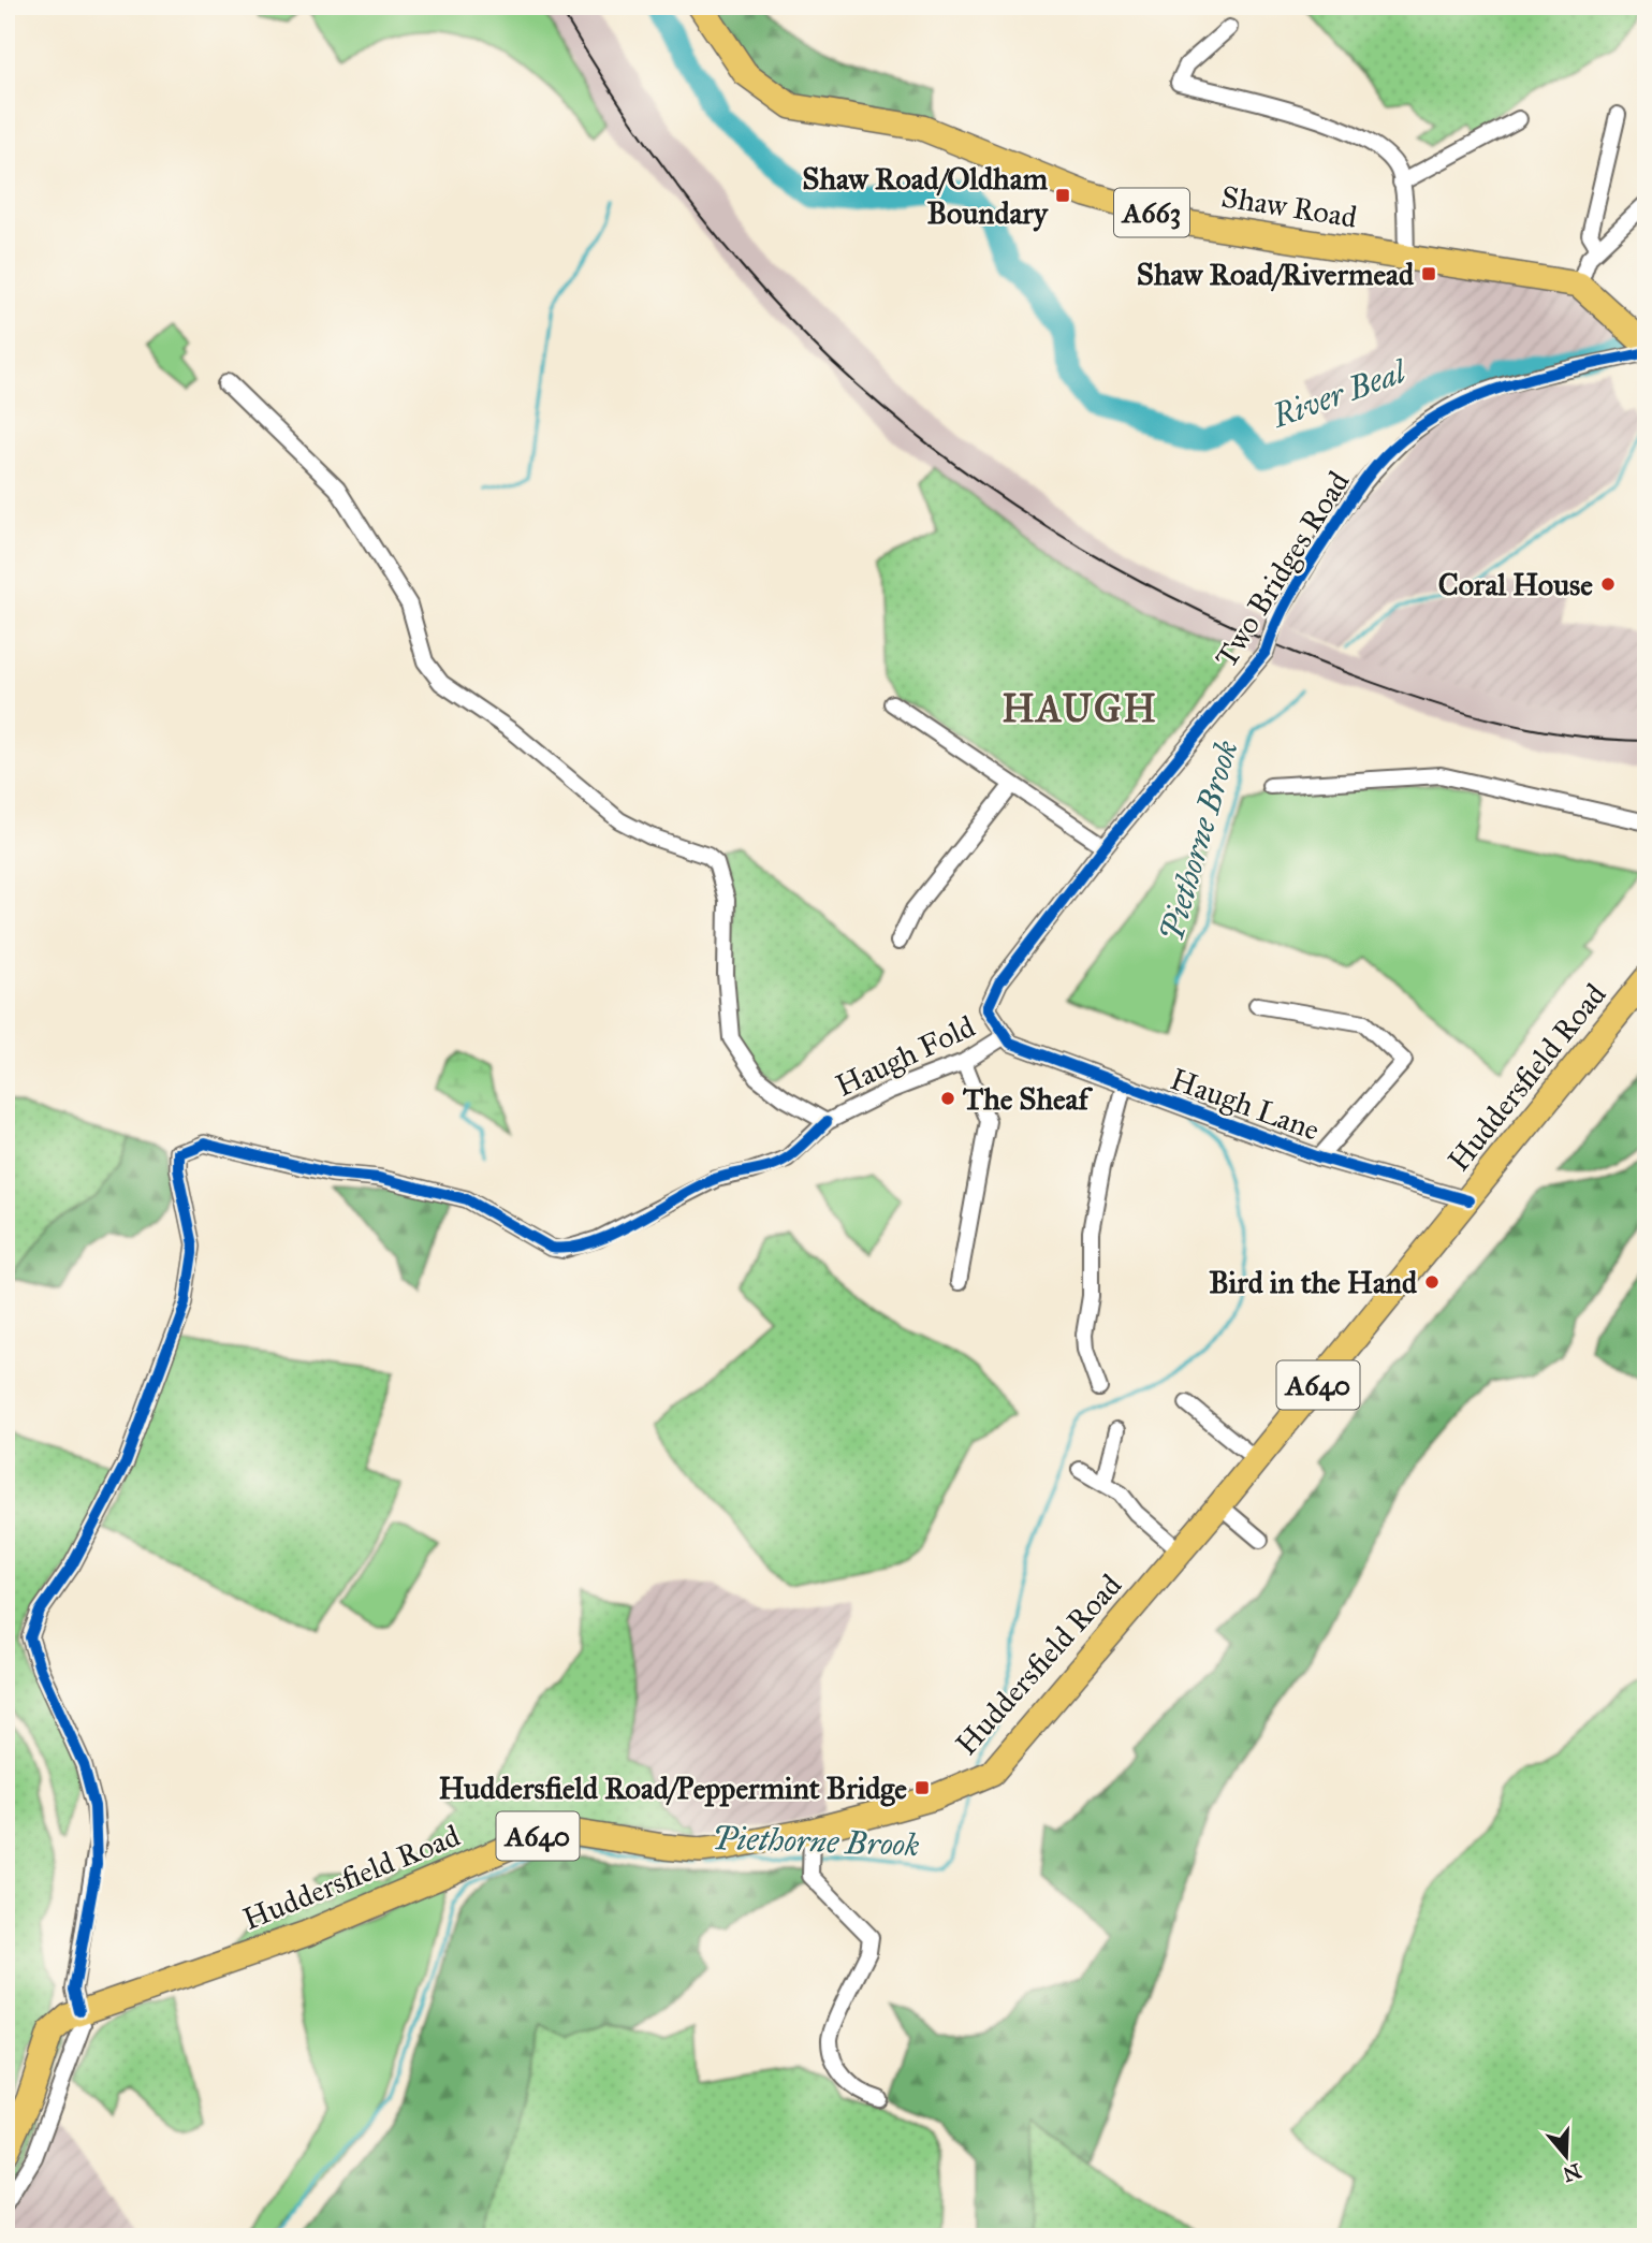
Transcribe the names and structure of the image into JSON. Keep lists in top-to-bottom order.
{
  "streets": {
    "main road": [
      "Shaw Road",
      "A663",
      "Huddersfield Road",
      "A640"
    ],
    "street": ["Two Bridges Road", "Haugh Fold", "Haugh Lane"]
  },
  "crossings": [
    ["Two Bridges Road", "Haugh Fold"],
    ["Two Bridges Road", "Haugh Lane"],
    ["Haugh Fold", "Huddersfield Road"],
    ["Haugh Fold", "Haugh Lane"],
    ["Huddersfield Road", "Haugh Lane"]
  ],
  "districts": ["HAUGH"],
  "water": ["River Beal", "Piethorne Brook"],
  "places": {
    "transit": ["Shaw Road/Oldham Boundary", "Shaw Road/Rivermead", "Huddersfield Road/Peppermint Bridge"],
    "other": ["Coral House", "The Sheaf", "Bird in the Hand"]
  },
  "north": "bottom"
}
